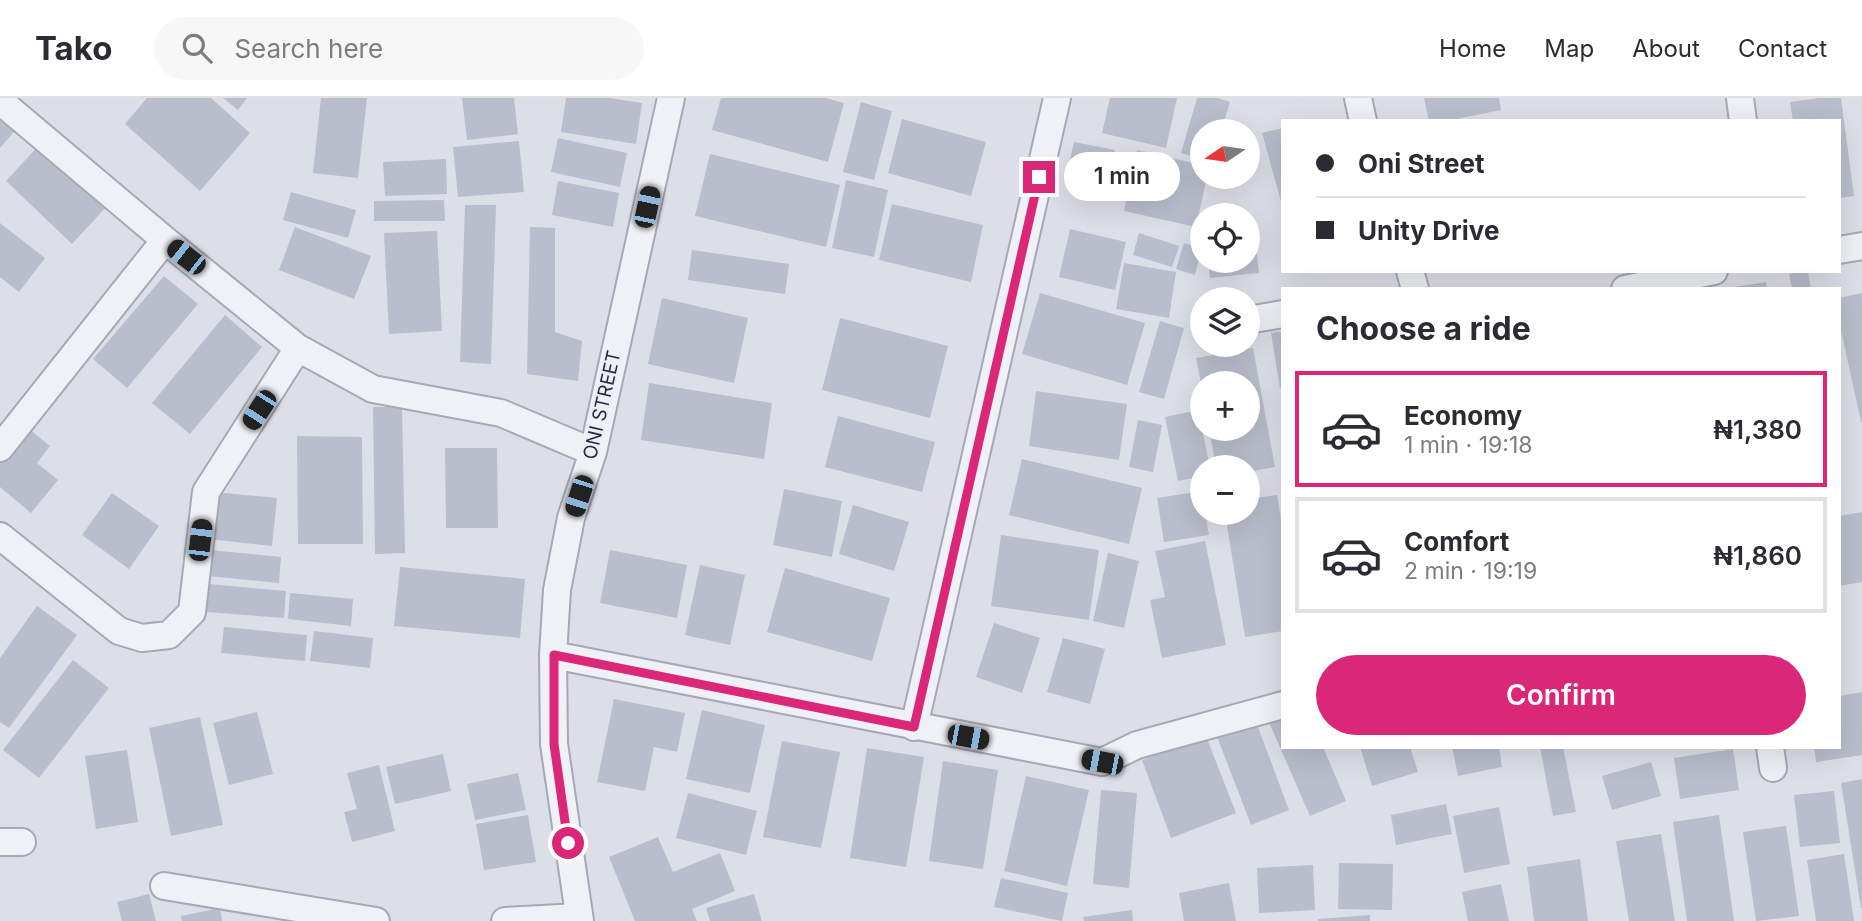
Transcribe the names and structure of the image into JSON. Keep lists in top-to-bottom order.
{
  "streets": {
    "street": ["ONI STREET"]
  },
  "north": "left",
  "page": {
    "header": "Tako",
    "search": "Search here",
    "nav": [
      "Home",
      "Map",
      "About",
      "Contact"
    ],
    "map_buttons": ["+", "−"],
    "banner": ["Oni Street", "Unity Drive"],
    "bubble": "1 min",
    "heading": "Choose a ride",
    "list": [
      {
        "name": "Economy",
        "note": "1 min · 19:18",
        "value": "₦1,380"
      },
      {
        "name": "Comfort",
        "note": "2 min · 19:19",
        "value": "₦1,860"
      }
    ],
    "buttons": "Confirm"
  }
}
